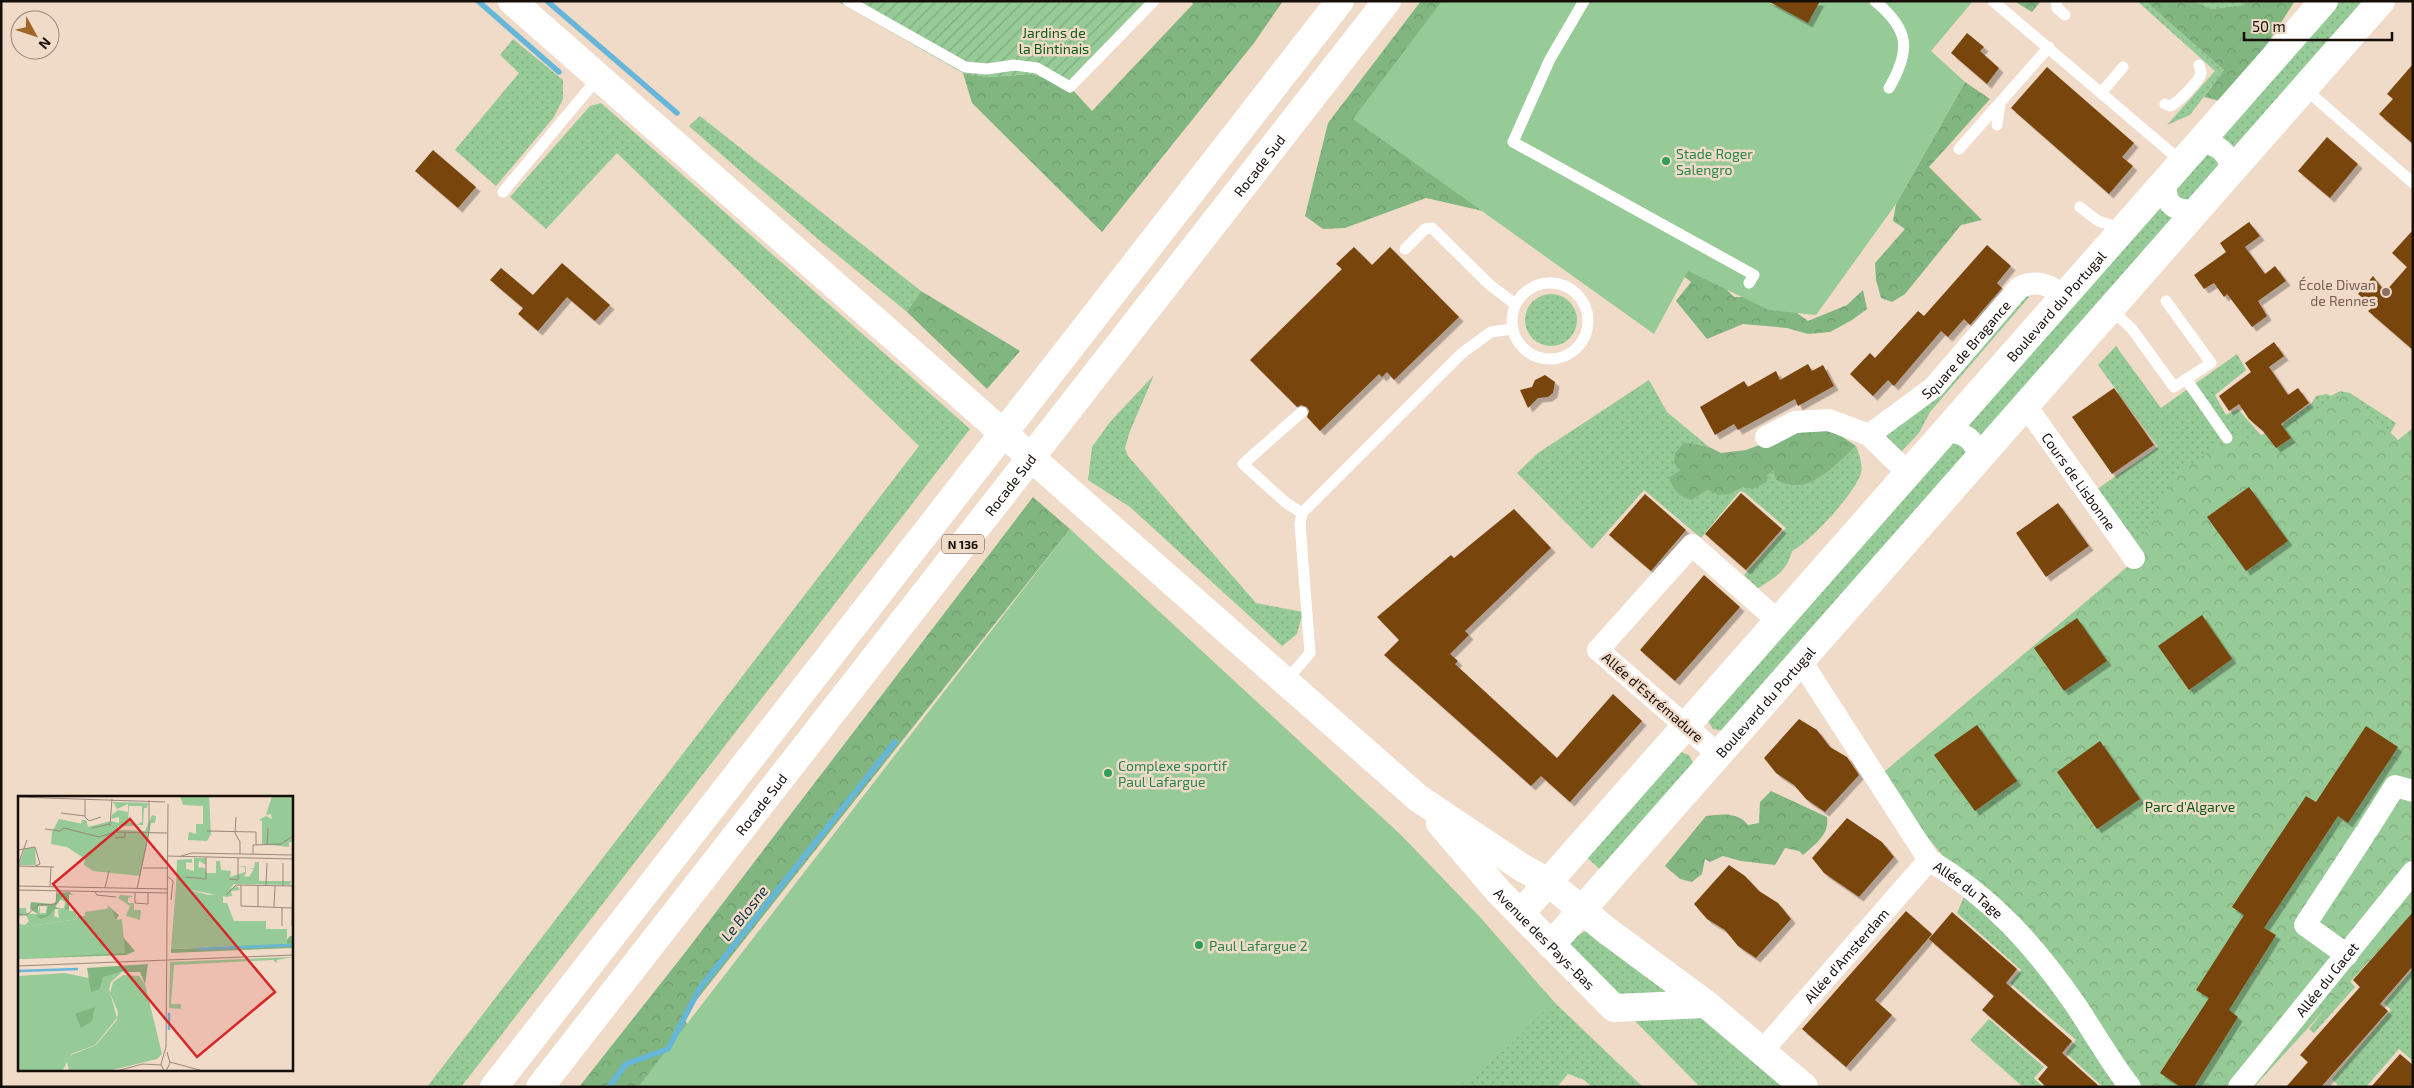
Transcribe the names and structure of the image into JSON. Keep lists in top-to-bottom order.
{
  "streets": {
    "main road": [
      "Rocade Sud",
      "Boulevard du Portugal",
      "N 136",
      "Avenue des Pays-Bas"
    ],
    "street": [
      "Square de Bragance",
      "Cours de Lisbonne",
      "Allée d'Estrémadure",
      "Allée du Tage",
      "Allée d'Amsterdam",
      "Allée du Gacet"
    ]
  },
  "crossings": [
    ["Boulevard du Portugal", "Square de Bragance"],
    ["Boulevard du Portugal", "Cours de Lisbonne"],
    ["Boulevard du Portugal", "Allée d'Estrémadure"],
    ["Boulevard du Portugal", "Allée du Tage"],
    ["Boulevard du Portugal", "Avenue des Pays-Bas"],
    ["Allée du Tage", "Allée d'Amsterdam"],
    ["Avenue des Pays-Bas", "Allée d'Amsterdam"]
  ],
  "water": ["Le Blosne"],
  "parks": ["Jardins de la Bintinais", "Parc d'Algarve"],
  "places": [
    "Stade Roger Salengro",
    "École Diwan de Rennes",
    "Complexe sportif Paul Lafargue",
    "Paul Lafargue 2"
  ],
  "scale_bar": "50 m",
  "north": "bottom right"
}
